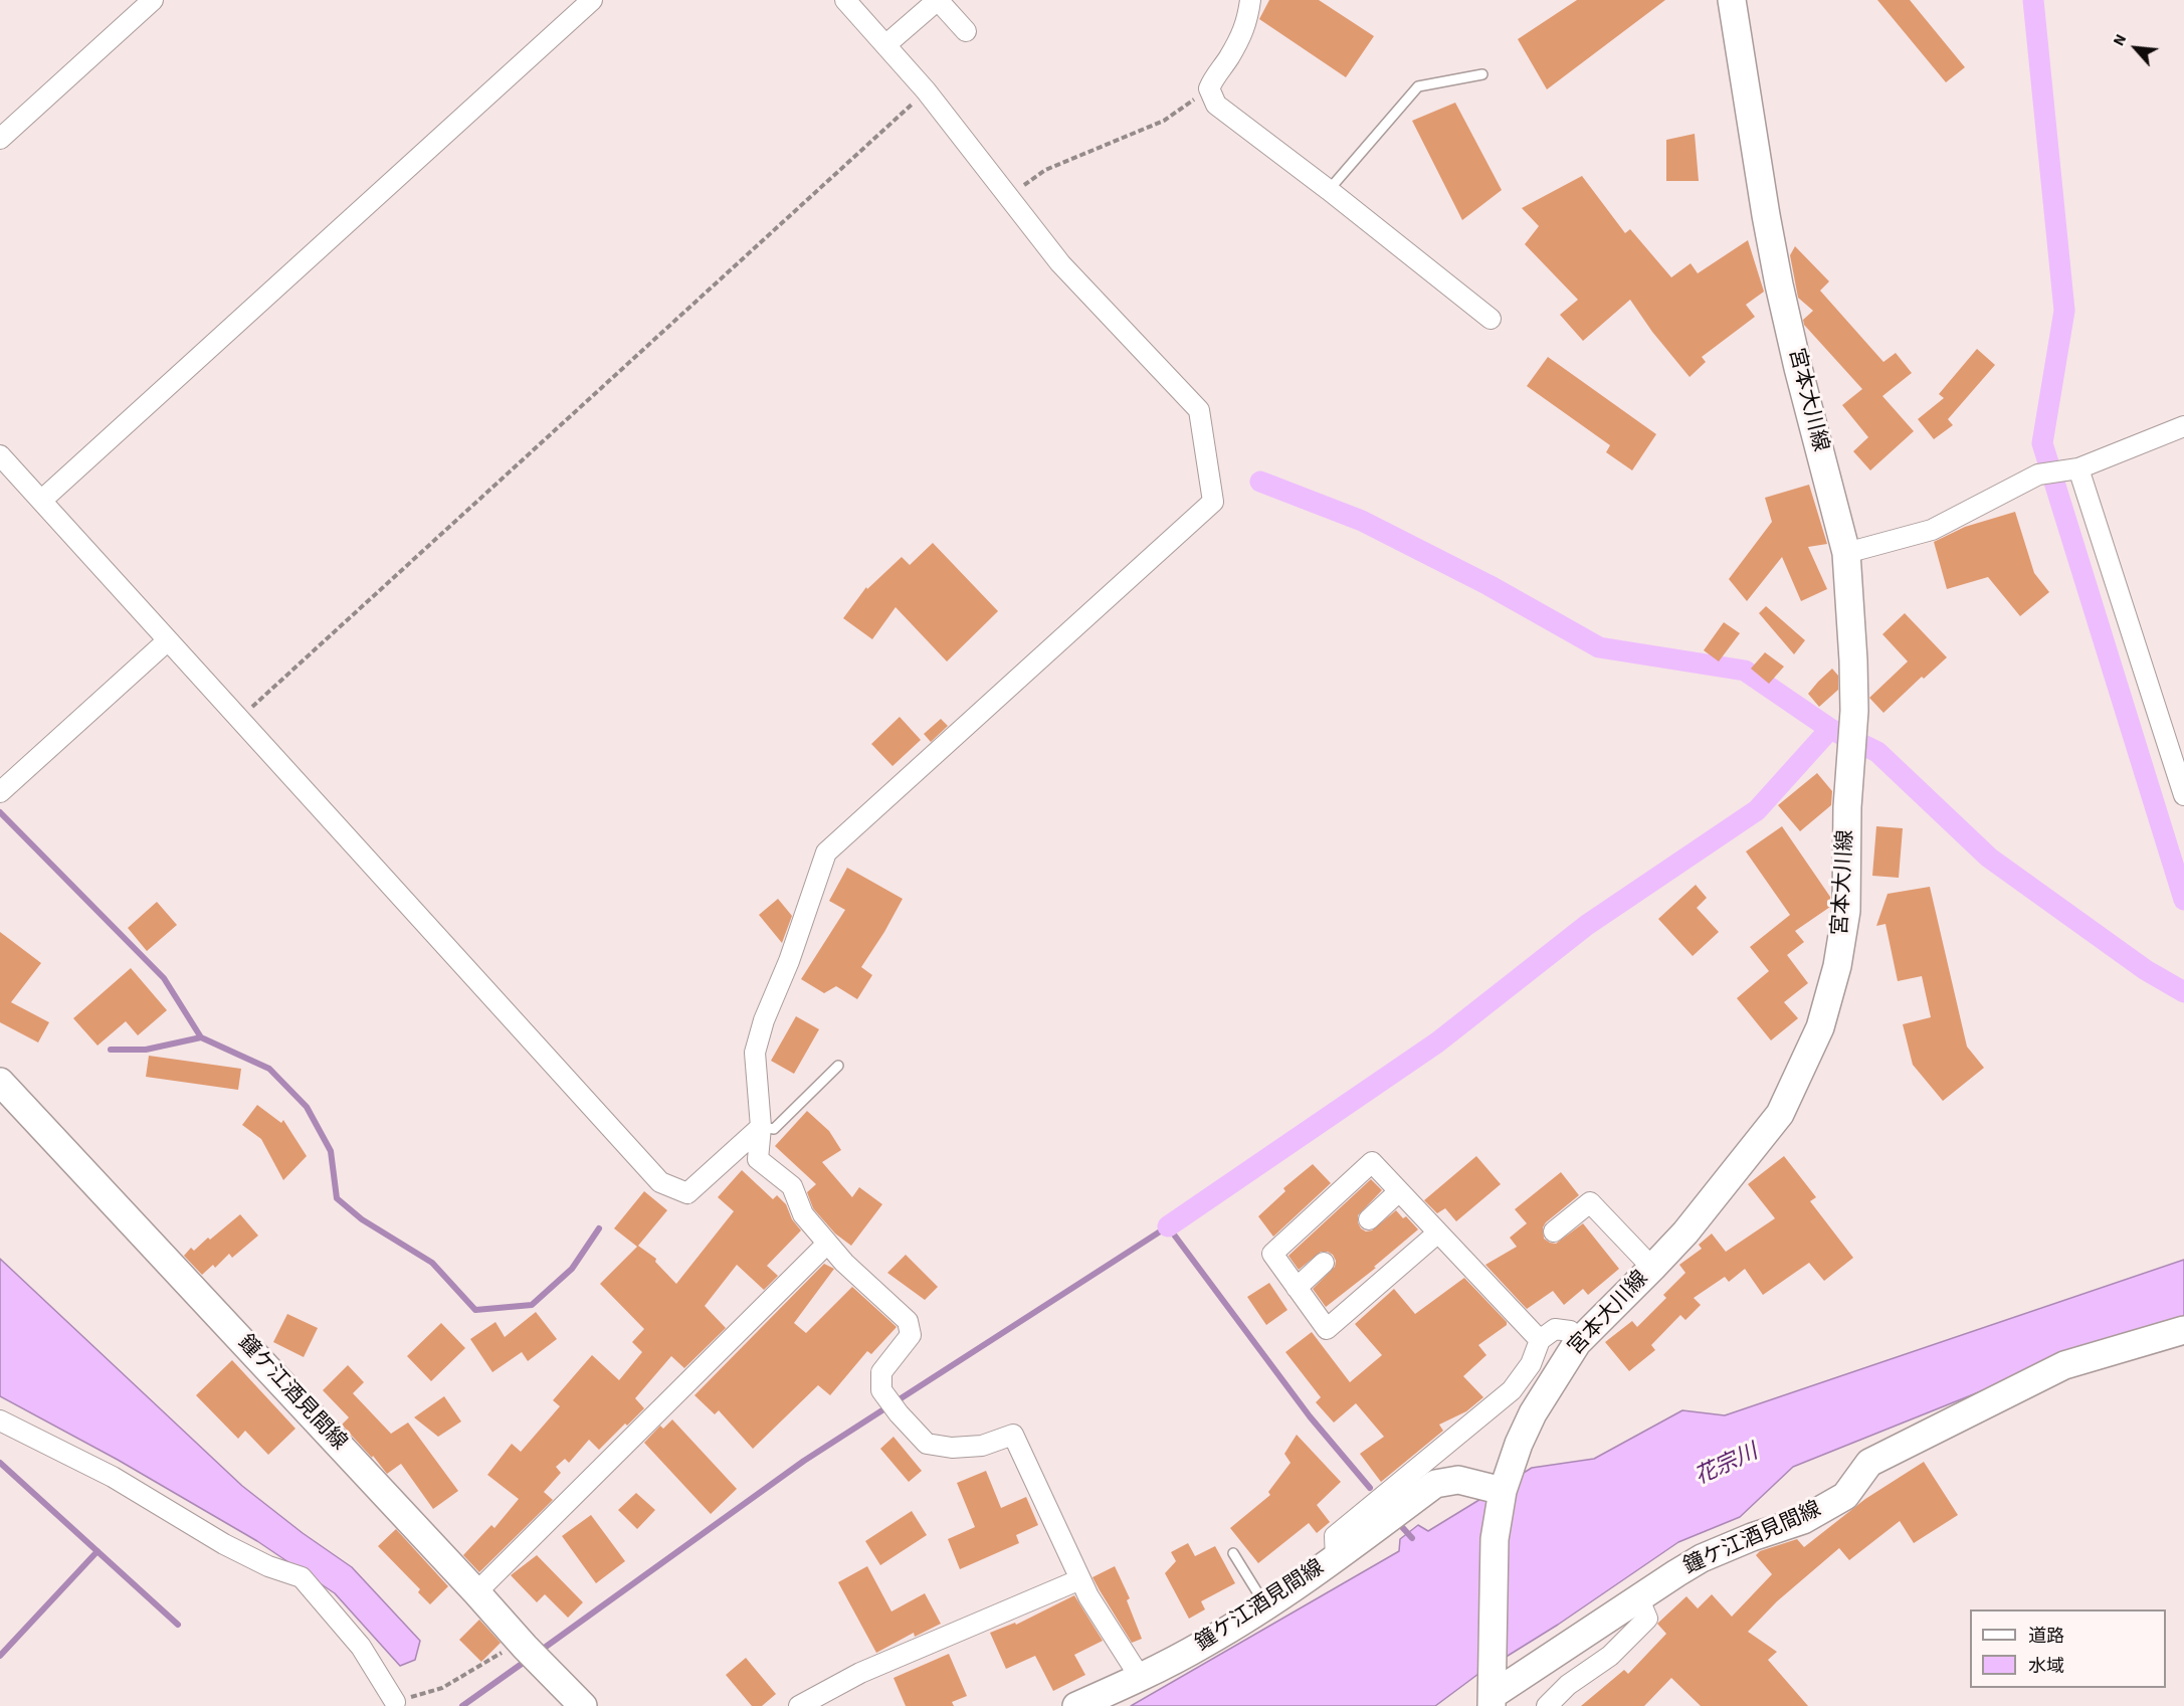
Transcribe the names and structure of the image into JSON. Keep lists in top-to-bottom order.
{
  "streets": {
    "main road": ["宮本大川線", "鐘ケ江酒見間線"]
  },
  "crossings": [
    ["宮本大川線", "鐘ケ江酒見間線"]
  ],
  "water": ["花宗川"],
  "legend": ["道路", "水域"],
  "north": "top left"
}
